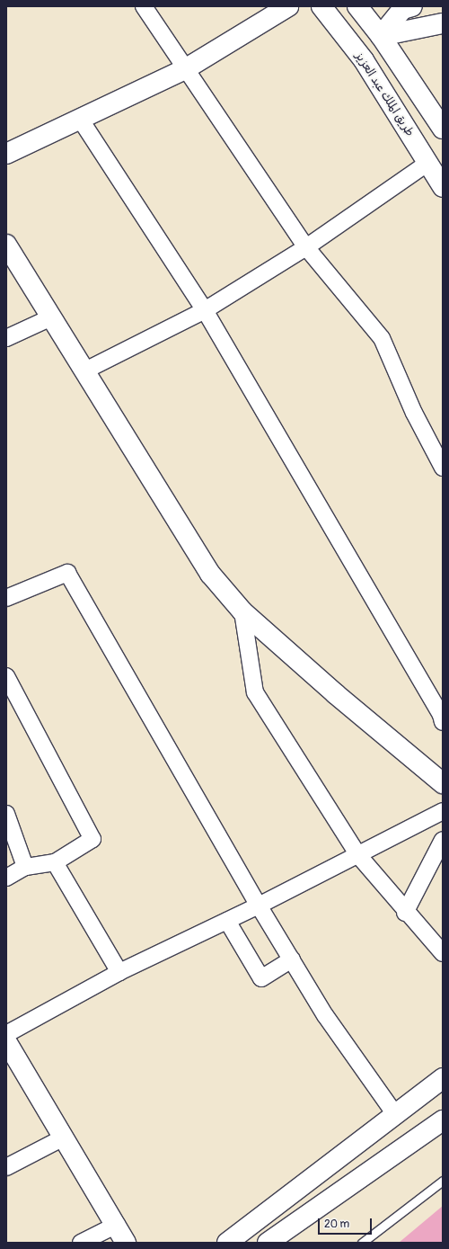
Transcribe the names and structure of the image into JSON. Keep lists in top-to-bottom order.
{
  "streets": {
    "main road": ["طريق الملك عبد العزيز"]
  },
  "scale_bar": "20 m"
}
